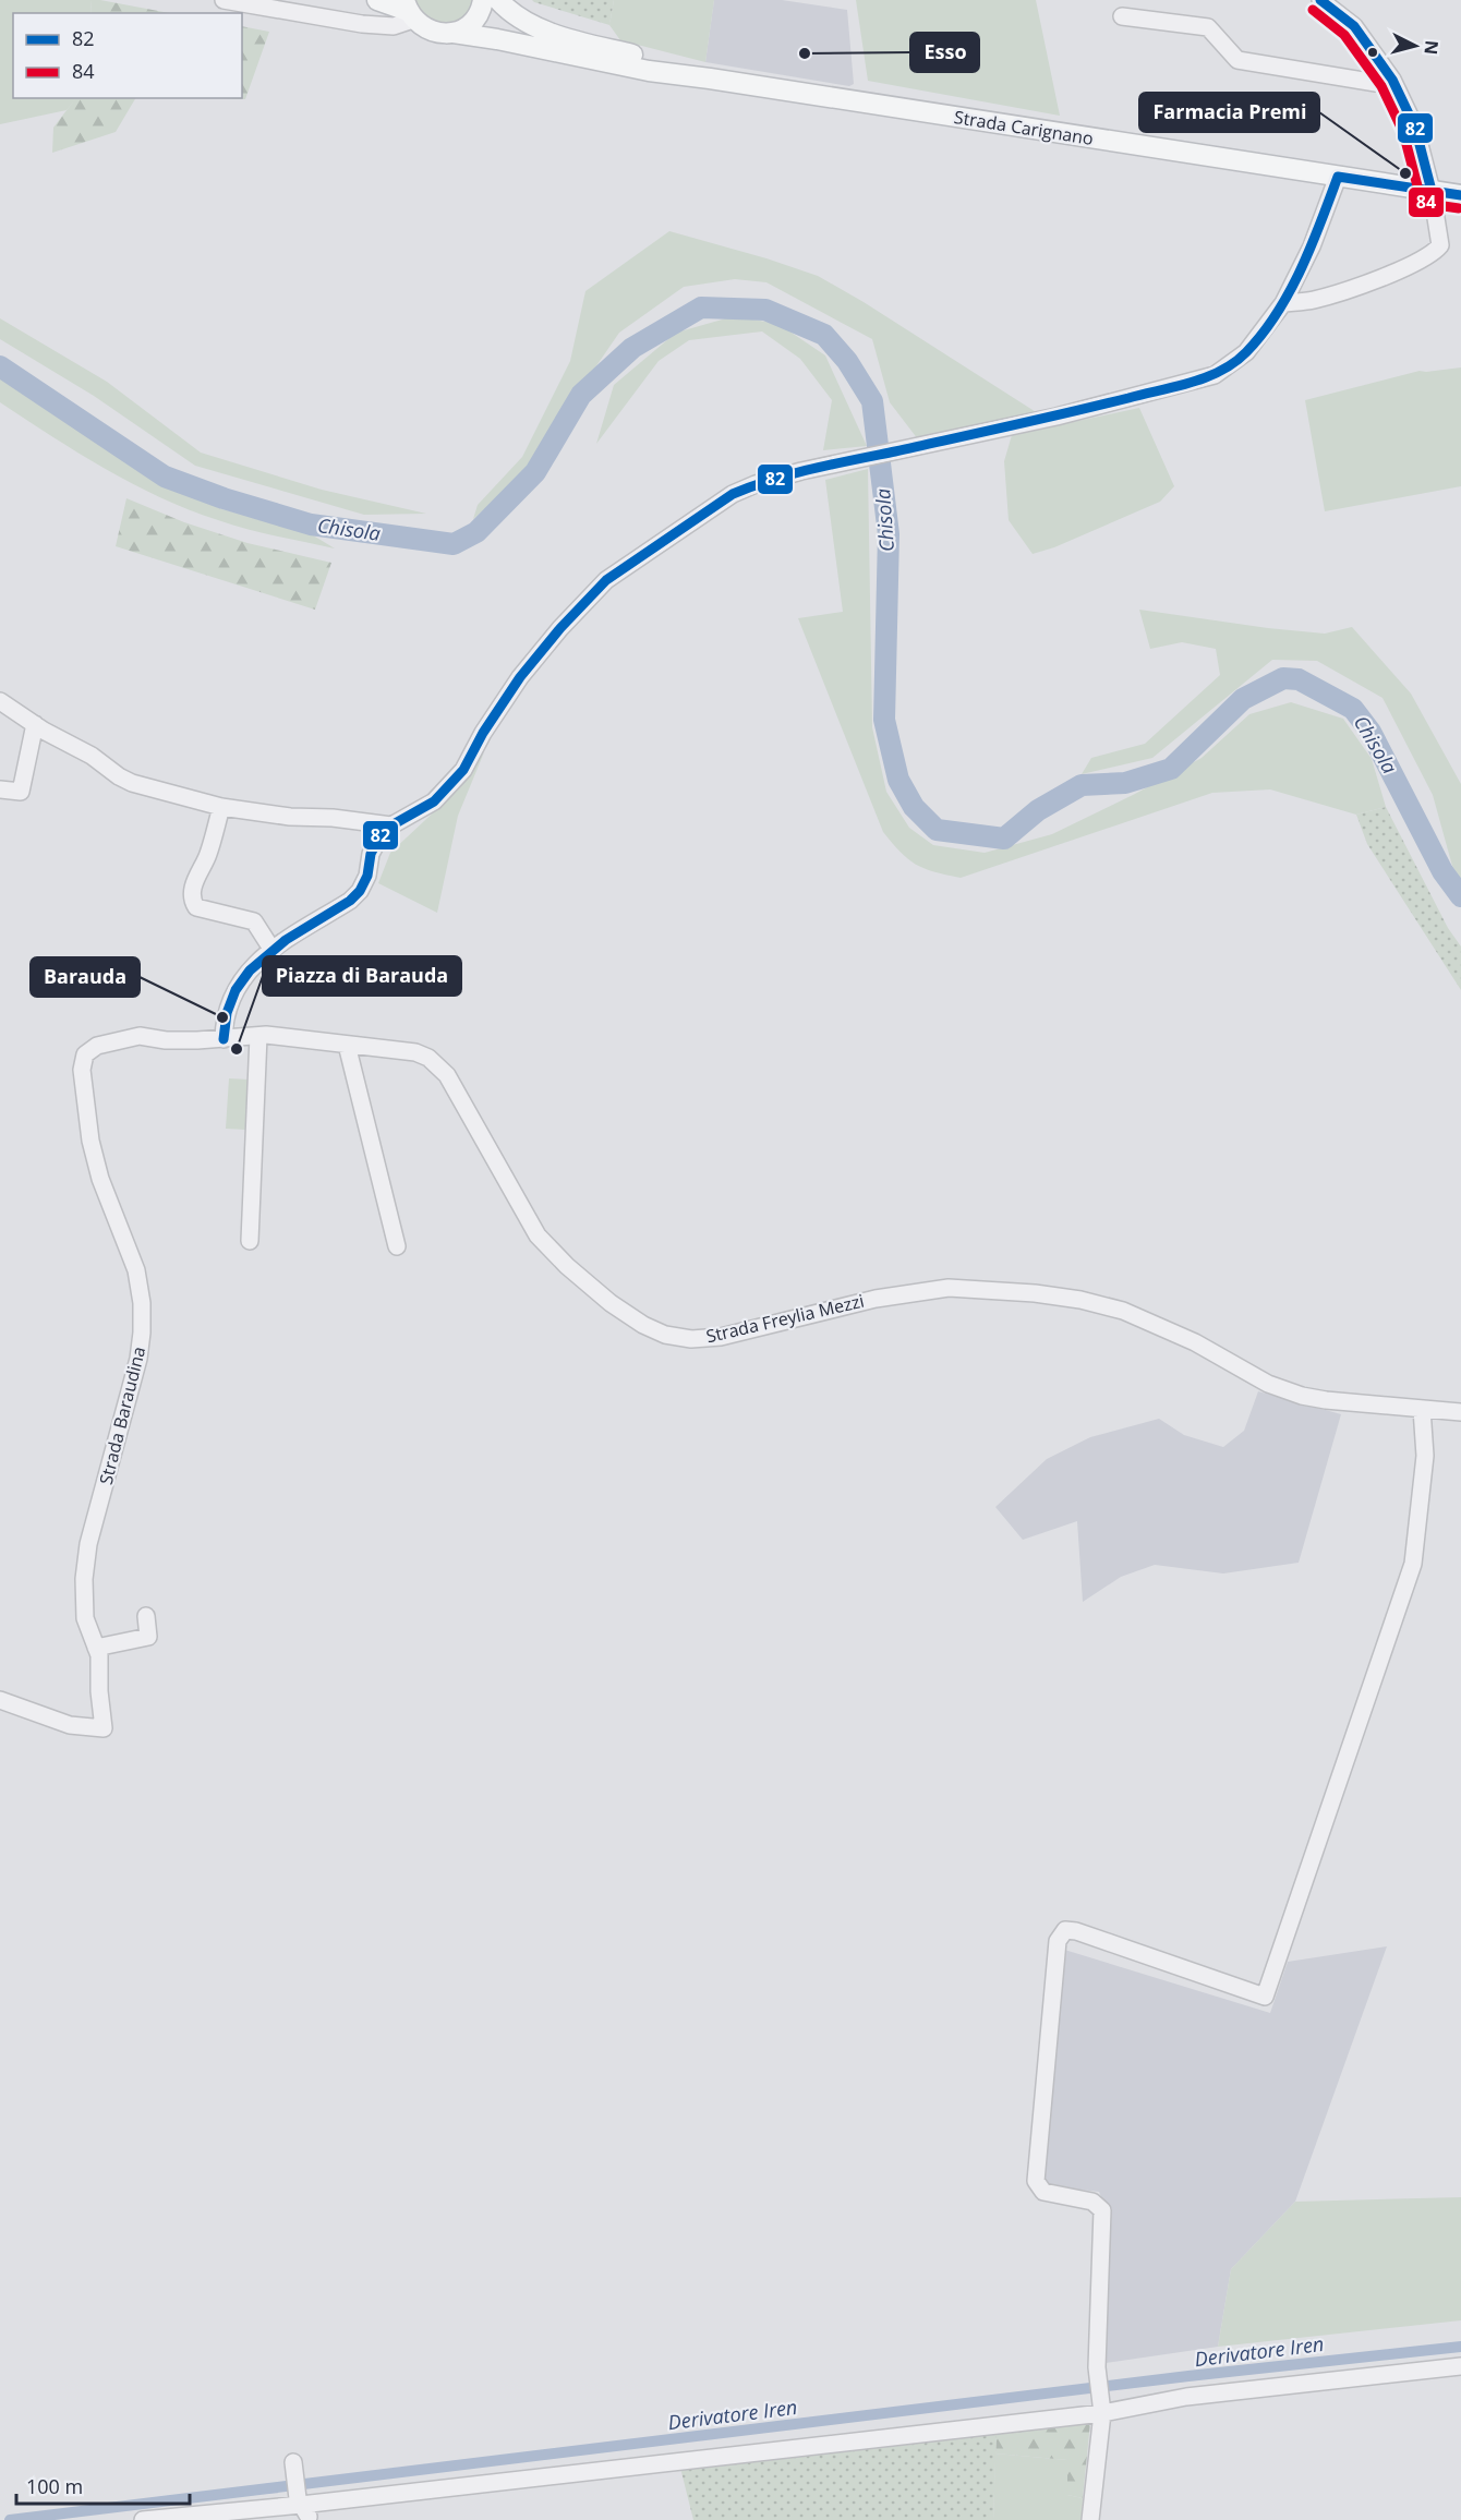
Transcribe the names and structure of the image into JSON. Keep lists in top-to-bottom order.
{
  "streets": {
    "main road": ["Strada Carignano"],
    "street": ["Strada Freylia Mezzi", "Strada Baraudina"]
  },
  "crossings": [
    ["Strada Freylia Mezzi", "Strada Baraudina"]
  ],
  "water": ["Chisola", "Derivatore Iren"],
  "places": [
    "Esso",
    "Farmacia Premi",
    "Barauda",
    "Piazza di Barauda"
  ],
  "lines": ["transit line 82", "transit line 84"],
  "legend": ["82", "84"],
  "scale_bar": "100 m",
  "north": "right"
}
